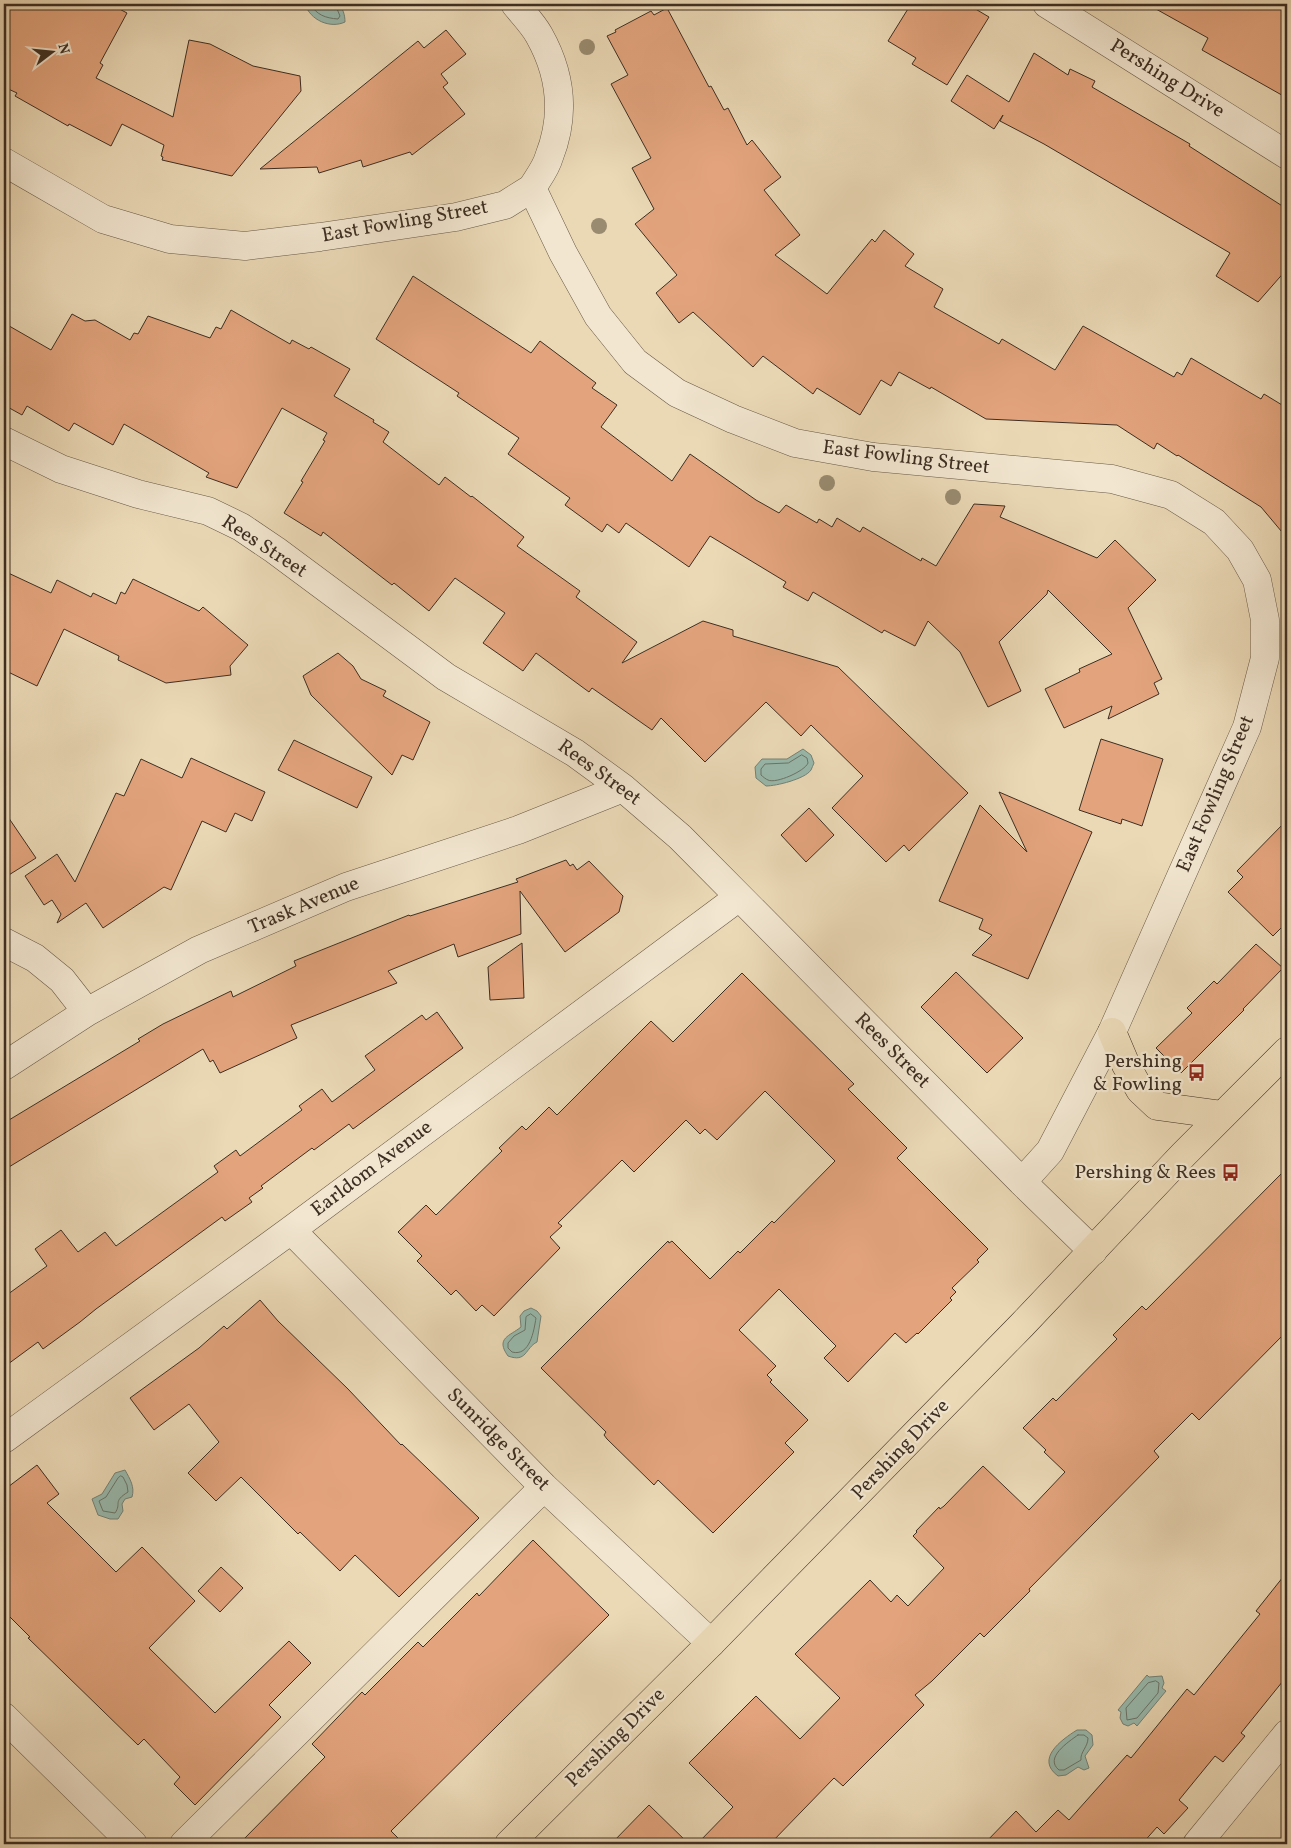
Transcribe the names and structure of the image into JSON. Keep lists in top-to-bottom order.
{
  "streets": {
    "main road": ["Pershing Drive"],
    "street": [
      "East Fowling Street",
      "Rees Street",
      "Trask Avenue",
      "Earldom Avenue",
      "Sunridge Street"
    ]
  },
  "crossings": [
    ["Pershing Drive", "Rees Street"],
    ["Pershing Drive", "Sunridge Street"],
    ["East Fowling Street", "Rees Street"],
    ["Rees Street", "Trask Avenue"],
    ["Rees Street", "Earldom Avenue"],
    ["Earldom Avenue", "Sunridge Street"]
  ],
  "places": {
    "bus stop": ["Pershing & Fowling", "Pershing & Rees"]
  },
  "north": "right"
}
